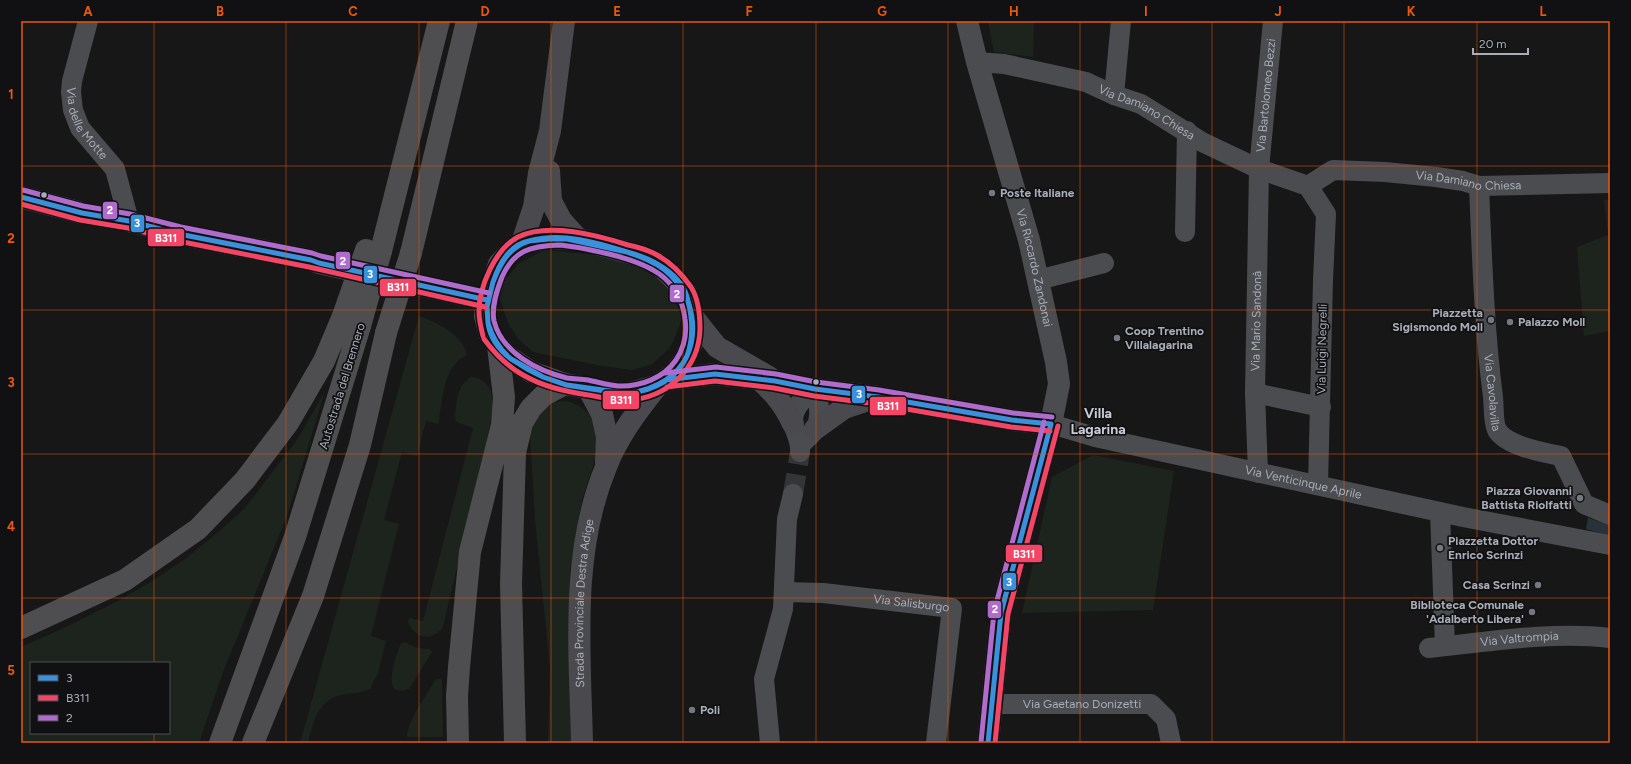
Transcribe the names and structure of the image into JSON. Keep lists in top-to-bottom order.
{
  "streets": {
    "highway": ["Autostrada del Brennero"],
    "main road": ["Strada Provinciale Destra Adige"],
    "street": [
      "Via Bartolomeo Bezzi",
      "Via Damiano Chiesa",
      "Via delle Motte",
      "Via Riccardo Zandonai",
      "Via Mario Sandonà",
      "Via Luigi Negrelli",
      "Via Cavolavilla",
      "Via Venticinque Aprile",
      "Via Salisburgo",
      "Via Valtrompia",
      "Via Gaetano Donizetti"
    ]
  },
  "crossings": [
    ["Via Bartolomeo Bezzi", "Via Damiano Chiesa"],
    ["Via Bartolomeo Bezzi", "Via Mario Sandonà"],
    ["Via Damiano Chiesa", "Via Riccardo Zandonai"],
    ["Via Damiano Chiesa", "Via Mario Sandonà"],
    ["Via Damiano Chiesa", "Via Luigi Negrelli"],
    ["Via Damiano Chiesa", "Via Cavolavilla"],
    ["Via Riccardo Zandonai", "Via Venticinque Aprile"],
    ["Via Mario Sandonà", "Via Venticinque Aprile"],
    ["Via Luigi Negrelli", "Via Venticinque Aprile"],
    ["Via Venticinque Aprile", "Via Valtrompia"]
  ],
  "districts": ["Villa Lagarina"],
  "places": [
    "Poste Italiane",
    "Piazzetta Sigismondo Moll",
    "Palazzo Moll",
    "Coop Trentino Villalagarina",
    "Piazza Giovanni Battista Riolfatti",
    "Piazzetta Dottor Enrico Scrinzi",
    "Casa Scrinzi",
    "Biblioteca Comunale 'Adalberto Libera'",
    "Poli"
  ],
  "lines": ["transit line 2", "transit line 3", "transit line B311"],
  "legend": ["3", "B311", "2"],
  "scale_bar": "20 m",
  "grid": {
    "columns": [
      "A",
      "B",
      "C",
      "D",
      "E",
      "F",
      "G",
      "H",
      "I",
      "J",
      "K",
      "L"
    ],
    "rows": [
      "1",
      "2",
      "3",
      "4",
      "5"
    ]
  }
}
